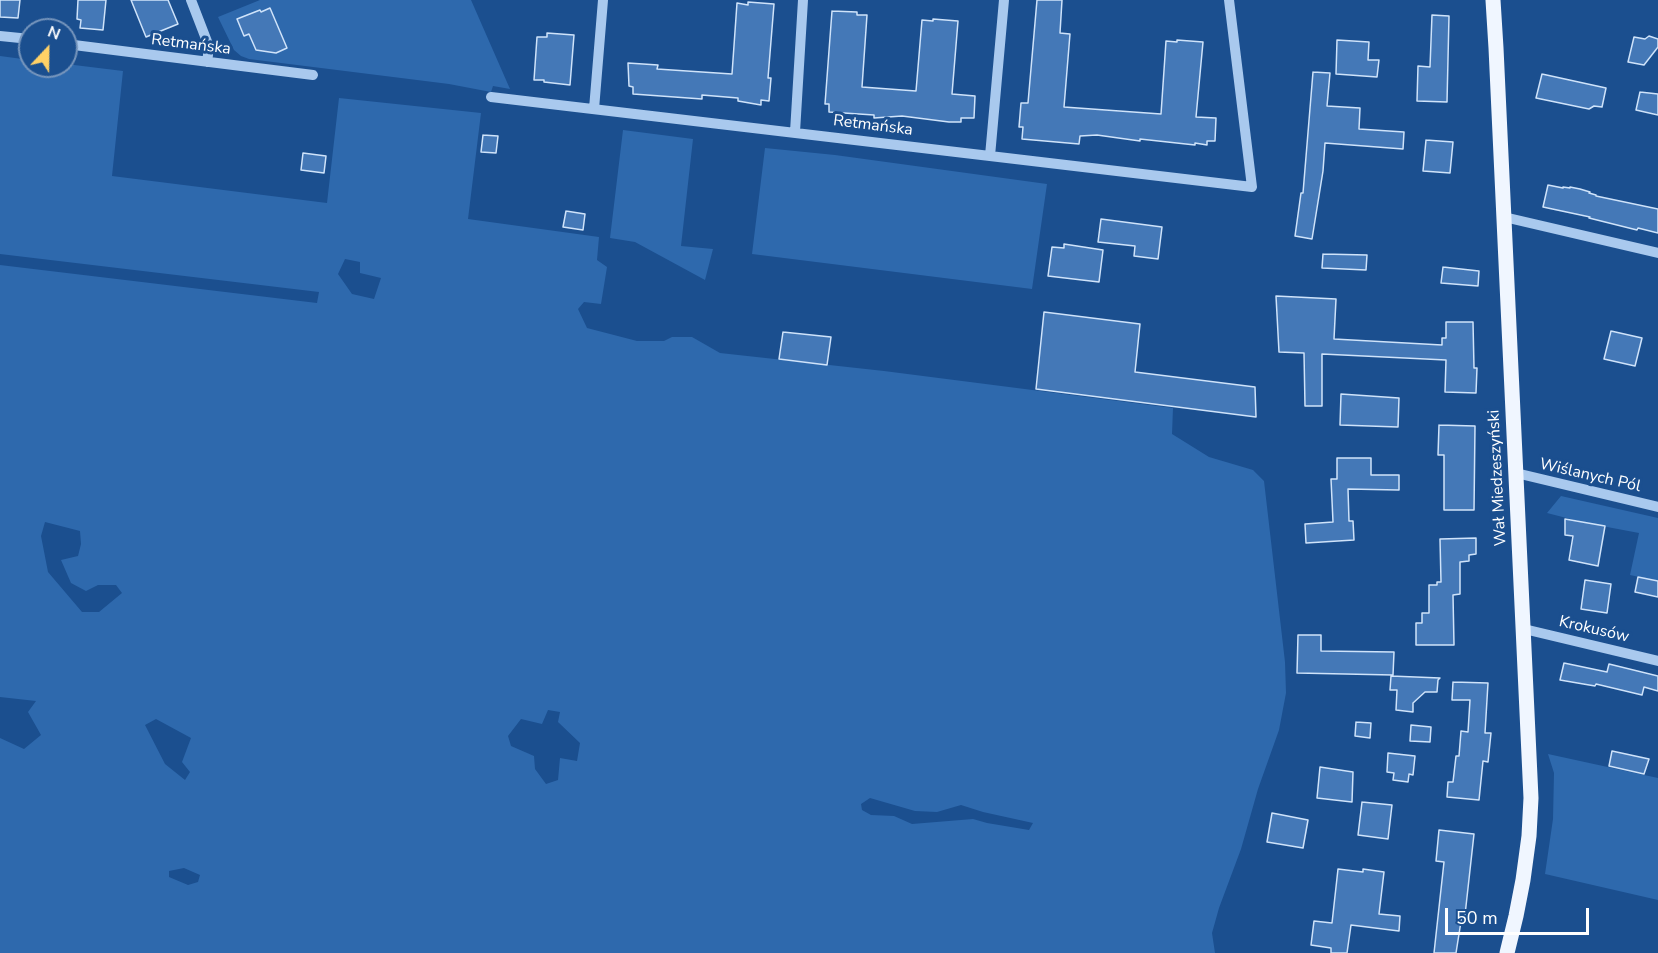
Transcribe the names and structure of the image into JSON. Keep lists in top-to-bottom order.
{
  "streets": {
    "main road": ["Wał Miedzeszyński"],
    "street": ["Retmańska", "Wiślanych Pól", "Krokusów"]
  },
  "crossings": [
    ["Wiślanych Pól", "Wał Miedzeszyński"],
    ["Wał Miedzeszyński", "Krokusów"]
  ],
  "scale_bar": "50 m",
  "north": "top"
}
